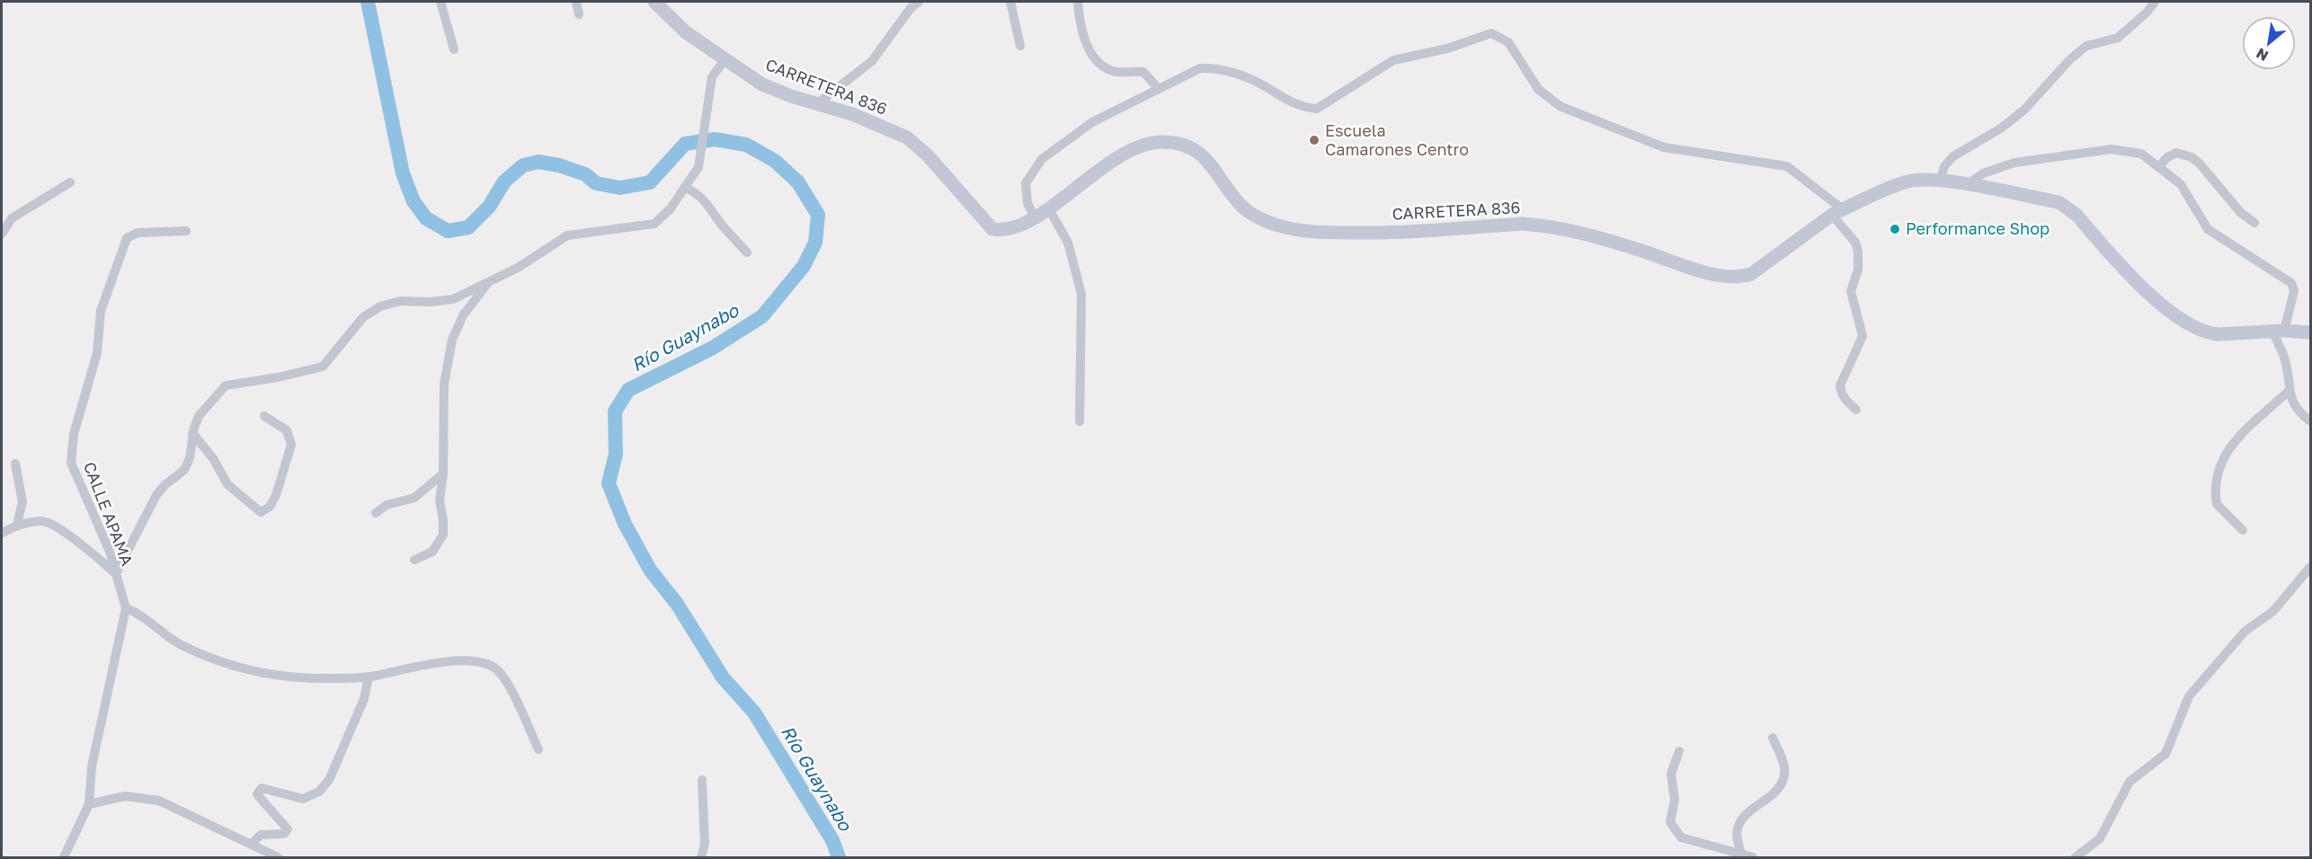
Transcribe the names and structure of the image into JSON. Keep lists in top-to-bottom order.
{
  "streets": {
    "street": ["CARRETERA 836", "CALLE APAMA"]
  },
  "water": ["Río Guaynabo"],
  "places": ["Escuela Camarones Centro", "Performance Shop"],
  "north": "bottom left"
}
